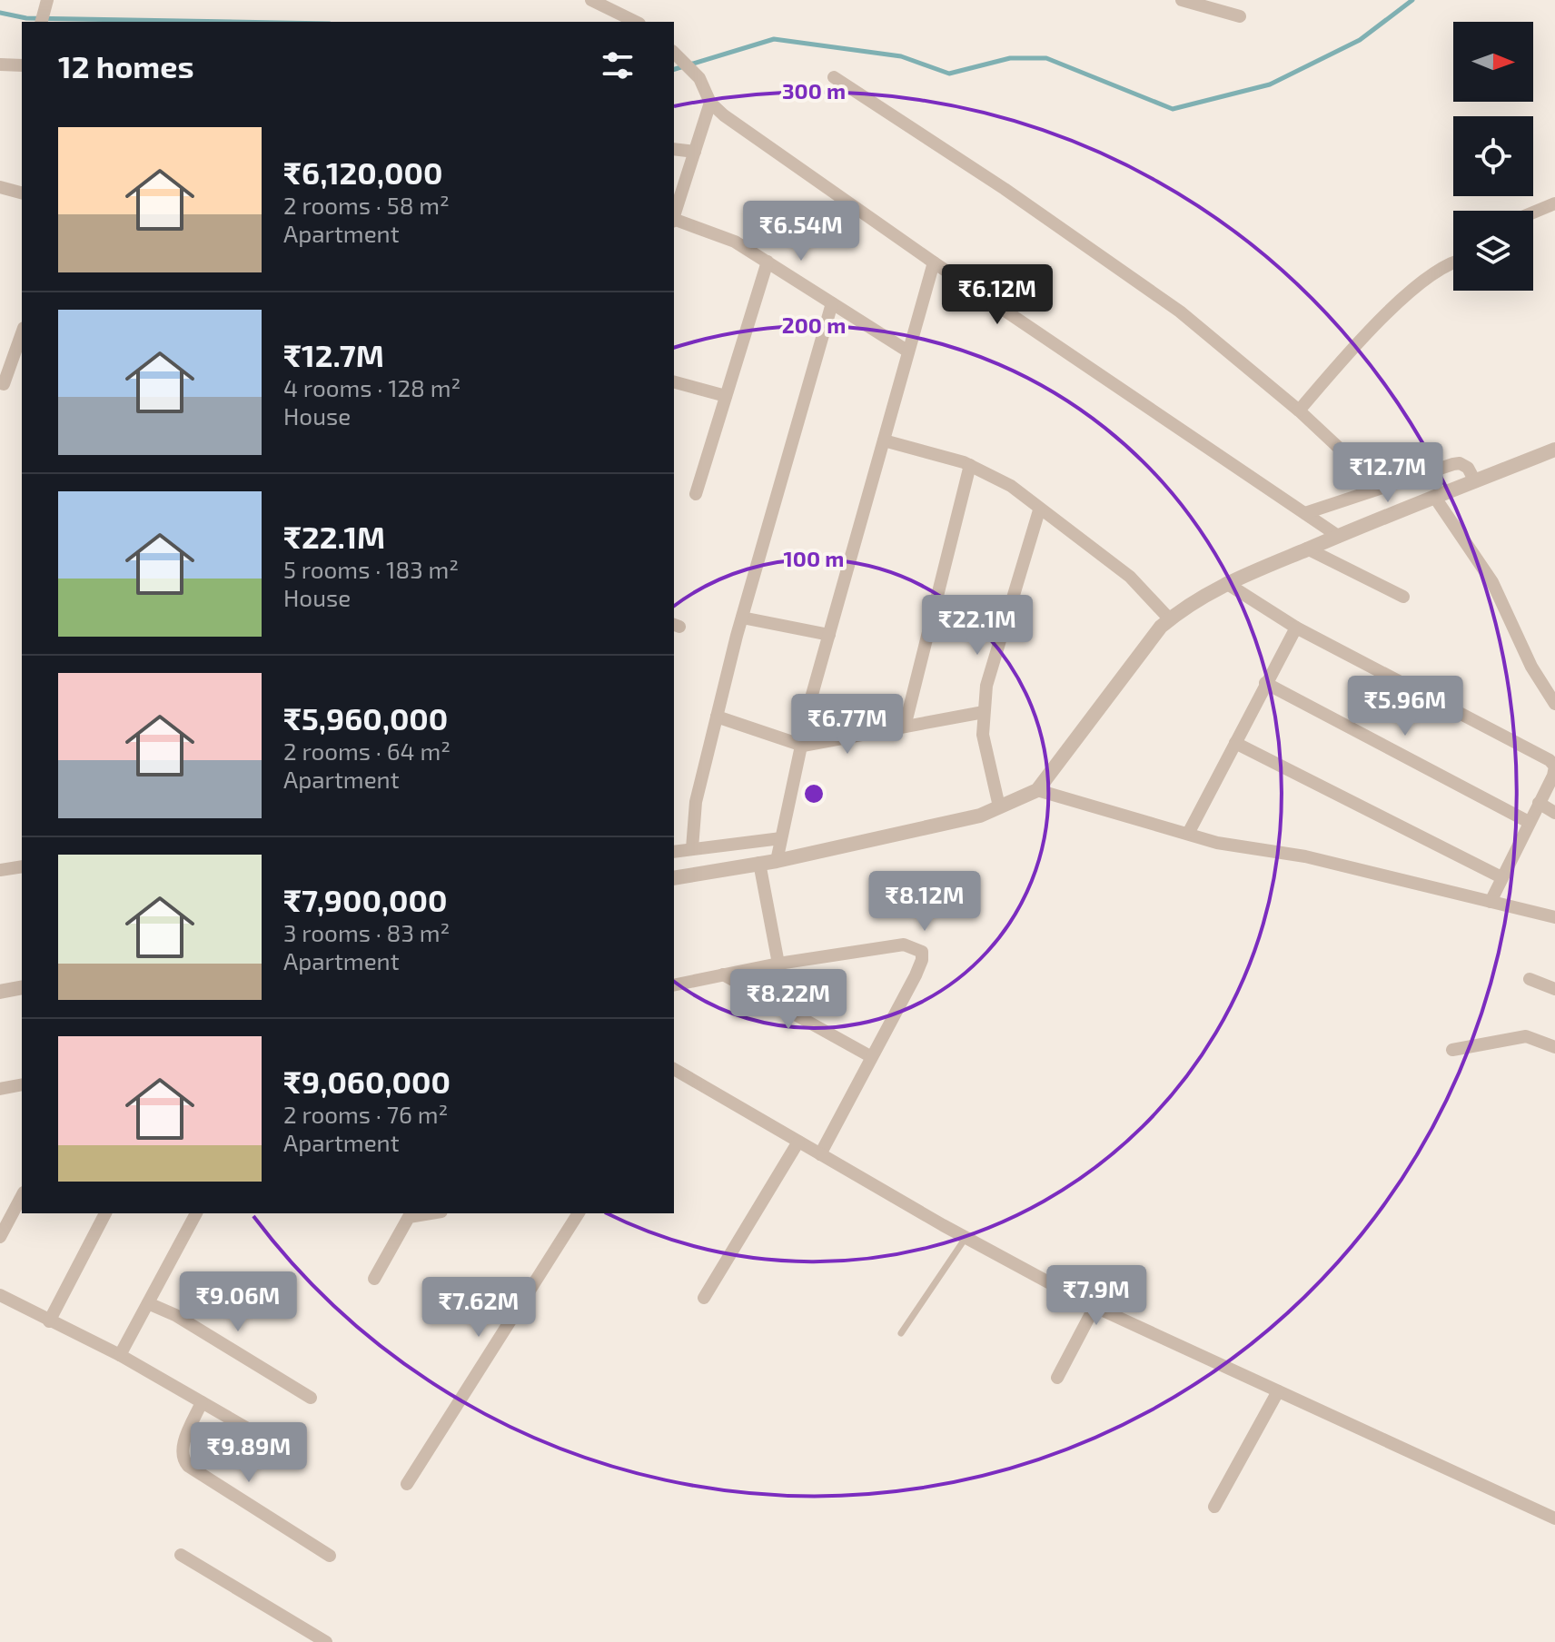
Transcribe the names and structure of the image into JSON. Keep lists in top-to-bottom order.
{
  "north": "right",
  "page": {
    "heading": "12 homes",
    "list": [
      {
        "name": "₹6,120,000",
        "note": "2 rooms · 58 m² · Apartment"
      },
      {
        "name": "₹12.7M",
        "note": "4 rooms · 128 m² · House"
      },
      {
        "name": "₹22.1M",
        "note": "5 rooms · 183 m² · House"
      },
      {
        "name": "₹5,960,000",
        "note": "2 rooms · 64 m² · Apartment"
      },
      {
        "name": "₹7,900,000",
        "note": "3 rooms · 83 m² · Apartment"
      },
      {
        "name": "₹9,060,000",
        "note": "2 rooms · 76 m² · Apartment"
      }
    ],
    "price": [
      "₹6.54M",
      "₹6.12M",
      "₹12.7M",
      "₹22.1M",
      "₹5.96M",
      "₹6.77M",
      "₹8.12M",
      "₹8.22M",
      "₹7.9M",
      "₹9.06M",
      "₹7.62M",
      "₹9.89M"
    ]
  },
  "rings": ["300 m", "200 m", "100 m"]
}
